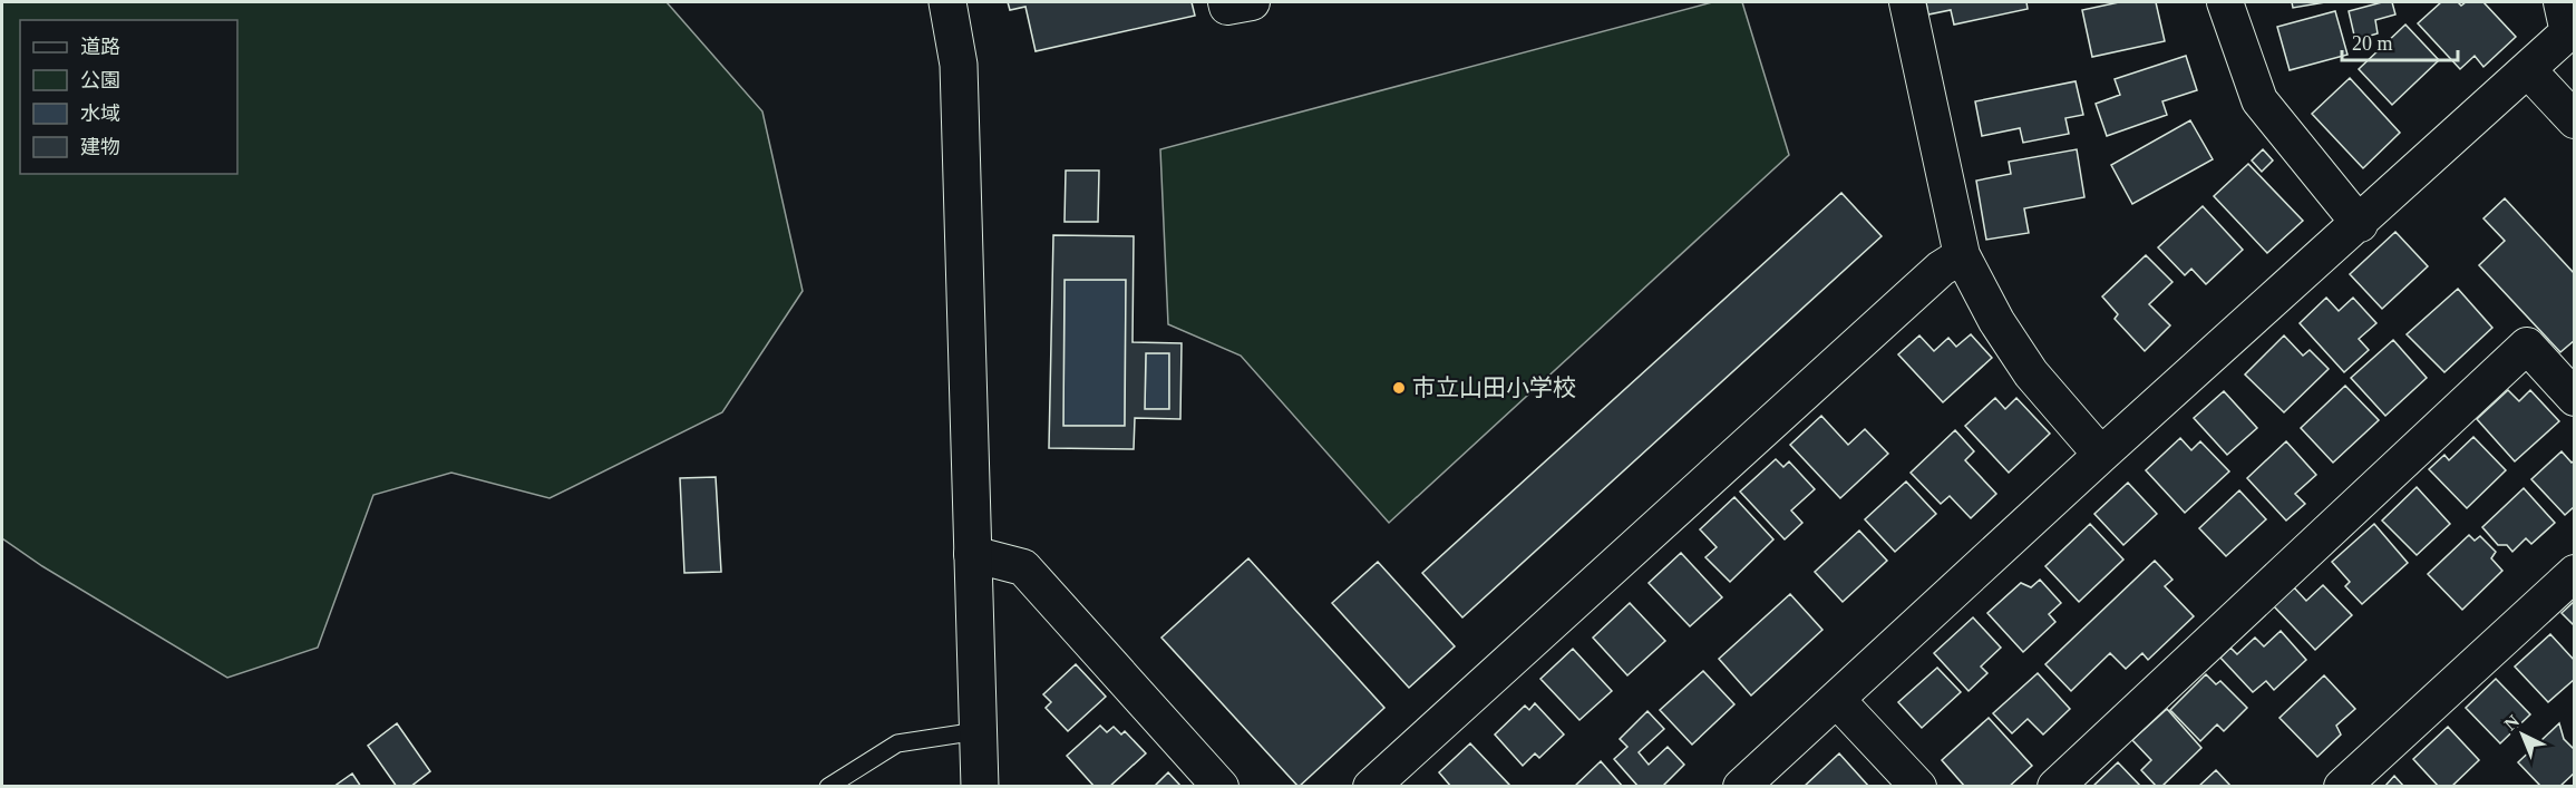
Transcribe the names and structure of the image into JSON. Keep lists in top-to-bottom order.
{
  "places": ["市立山田小学校"],
  "legend": [
    "道路",
    "公園",
    "水域",
    "建物"
  ],
  "scale_bar": "20 m",
  "north": "top left"
}
